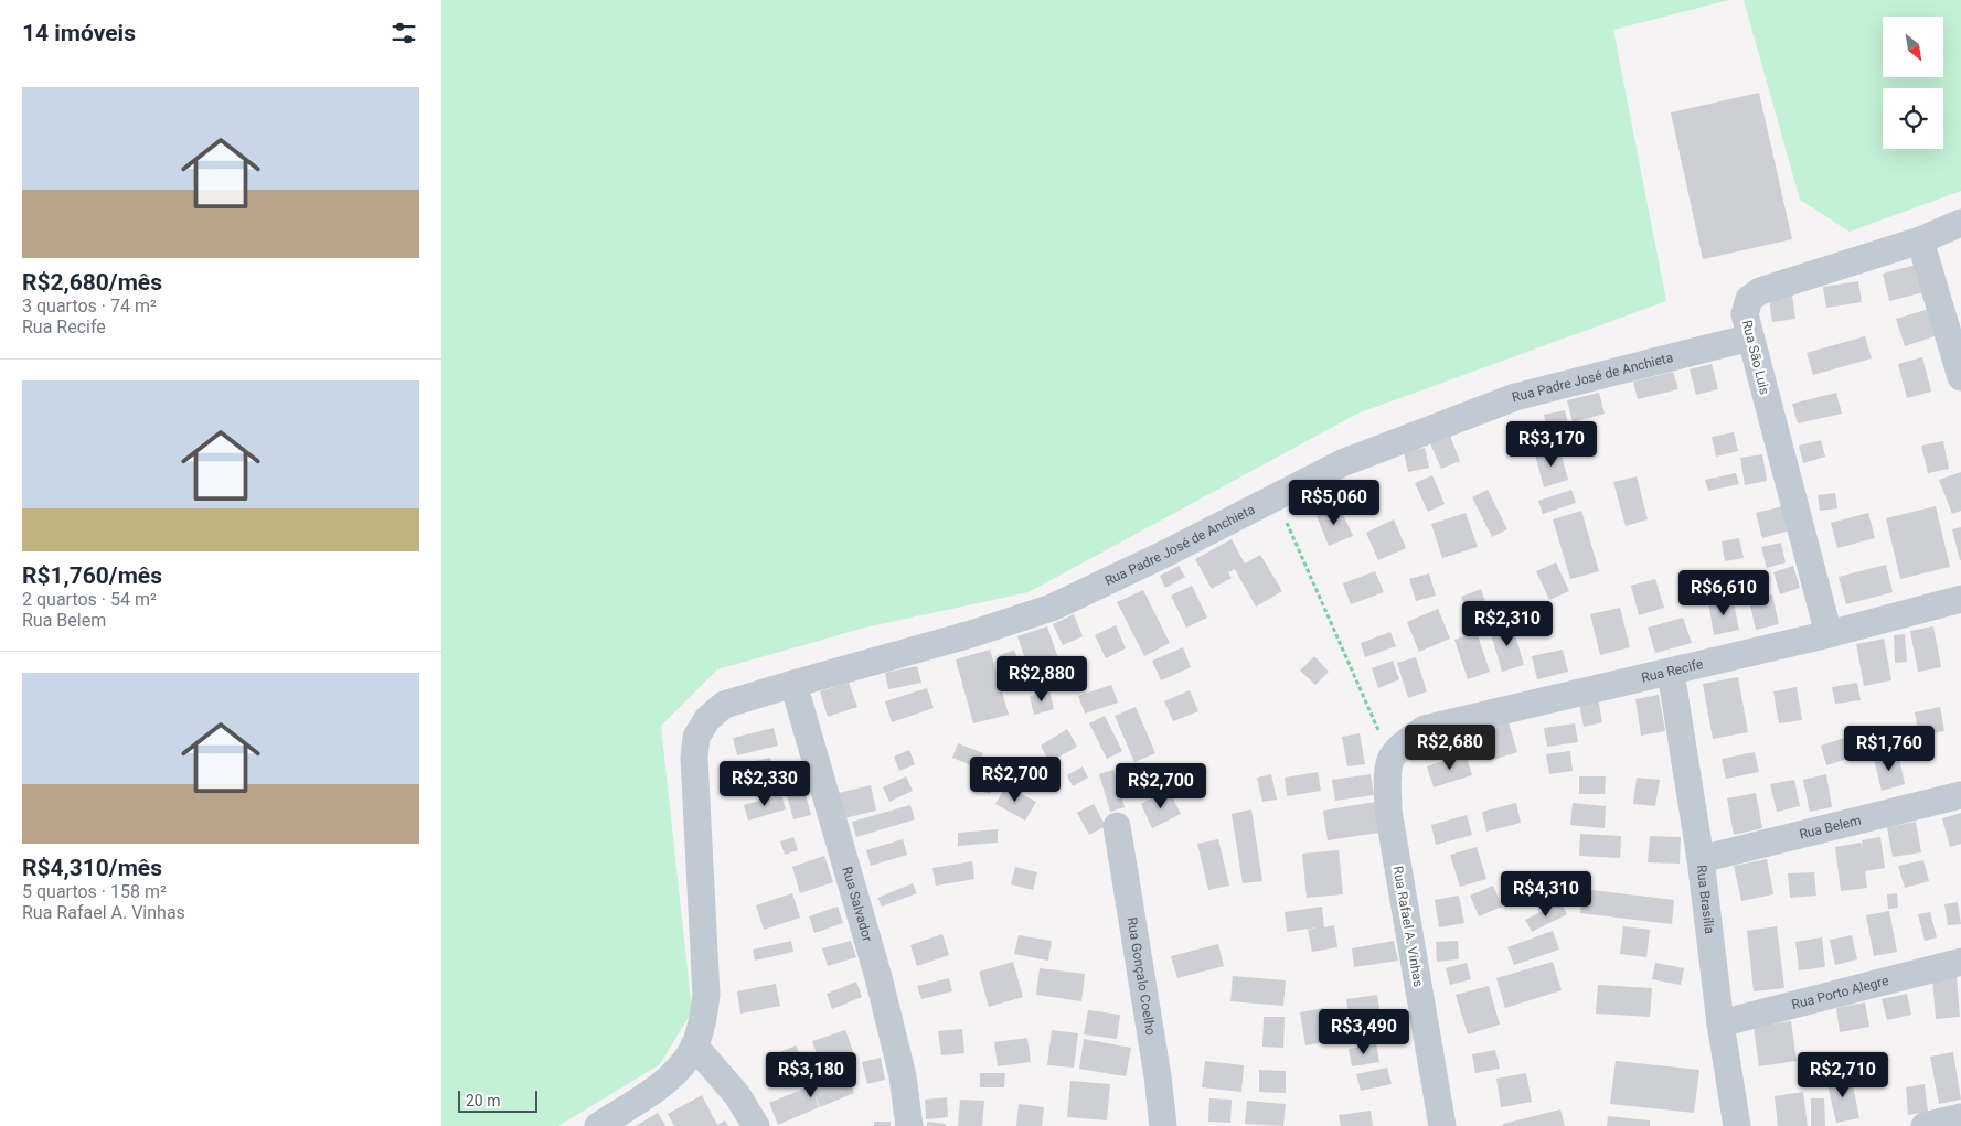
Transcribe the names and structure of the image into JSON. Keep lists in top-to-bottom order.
{
  "streets": {
    "street": [
      "Rua São Luis",
      "Rua Padre José de Anchieta",
      "Rua Recife",
      "Rua Belem",
      "Rua Brasília",
      "Rua Salvador",
      "Rua Rafael A. Vinhas",
      "Rua Gonçalo Coelho",
      "Rua Porto Alegre"
    ]
  },
  "crossings": [
    ["Rua São Luis", "Rua Padre José de Anchieta"],
    ["Rua São Luis", "Rua Recife"],
    ["Rua Padre José de Anchieta", "Rua Salvador"],
    ["Rua Recife", "Rua Brasília"],
    ["Rua Recife", "Rua Rafael A. Vinhas"],
    ["Rua Belem", "Rua Brasília"],
    ["Rua Brasília", "Rua Porto Alegre"]
  ],
  "scale_bar": "20 m",
  "north": "bottom right",
  "page": {
    "heading": "14 imóveis",
    "list": [
      {
        "name": "R$2,680/mês",
        "note": "3 quartos · 74 m² · Rua Recife"
      },
      {
        "name": "R$1,760/mês",
        "note": "2 quartos · 54 m² · Rua Belem"
      },
      {
        "name": "R$4,310/mês",
        "note": "5 quartos · 158 m² · Rua Rafael A. Vinhas"
      }
    ],
    "price": [
      "R$3,170",
      "R$5,060",
      "R$6,610",
      "R$2,310",
      "R$2,880",
      "R$2,680",
      "R$1,760",
      "R$2,700",
      "R$2,330",
      "R$2,700",
      "R$4,310",
      "R$3,490",
      "R$3,180",
      "R$2,710"
    ],
    "scale": "20 m"
  }
}
